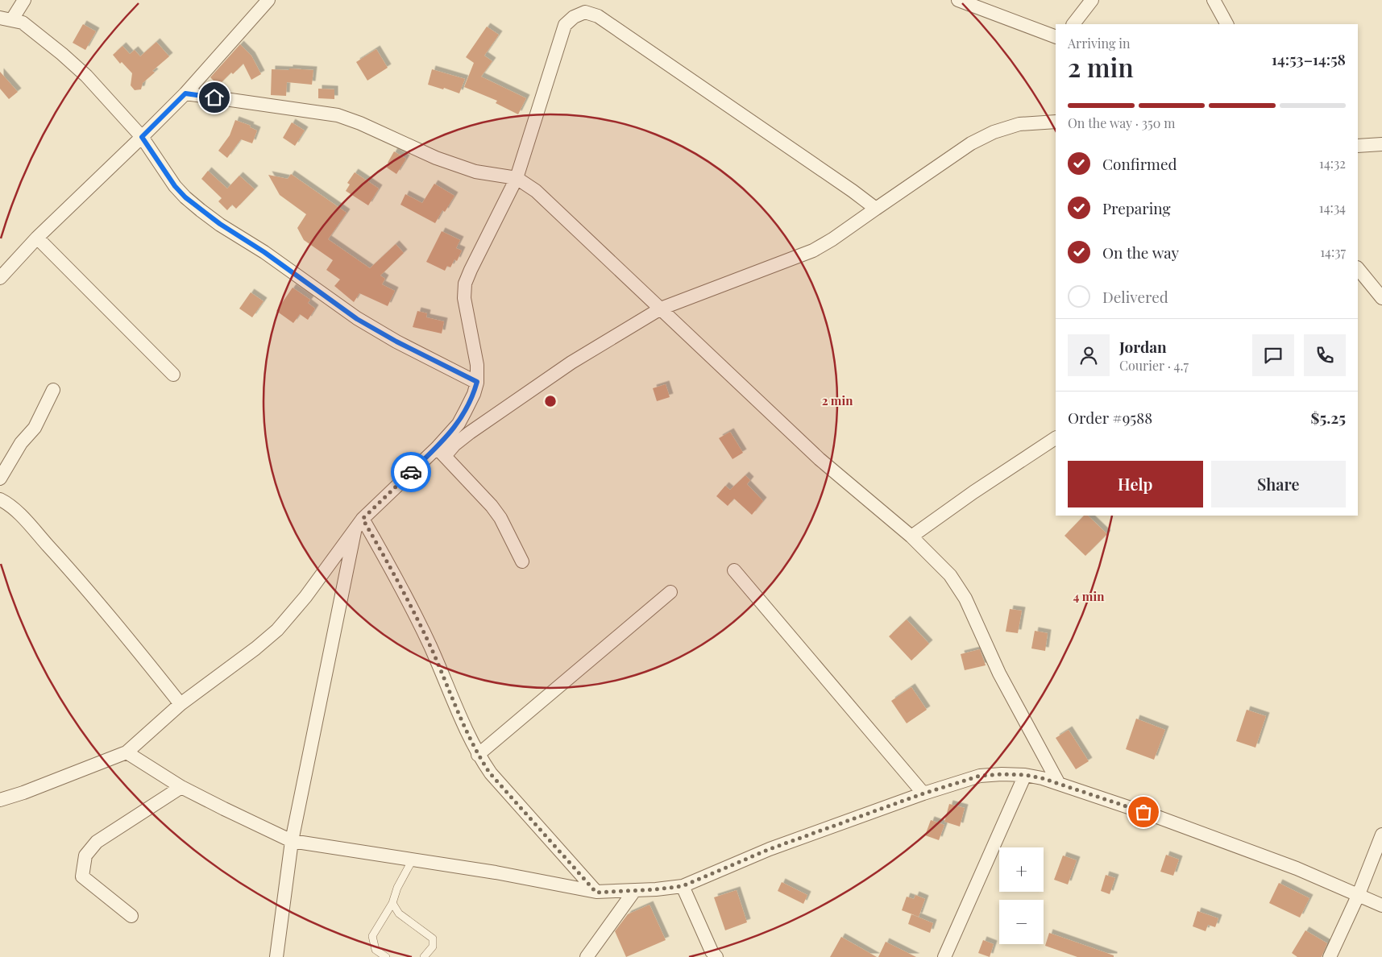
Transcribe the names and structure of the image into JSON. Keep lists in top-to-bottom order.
{
  "page": {
    "heading": ["2 min", "Arriving in", "14:53–14:58"],
    "panel": [
      "Jordan",
      "Courier · 4.7",
      "Order #9588",
      "$5.25"
    ],
    "bar": "On the way · 350 m",
    "list": [
      ["Confirmed", "14:32"],
      ["Preparing", "14:34"],
      ["On the way", "14:37"],
      "Delivered"
    ],
    "buttons": ["Help", "Share"],
    "map_buttons": ["+", "−"]
  },
  "rings": ["2 min", "4 min"]
}
